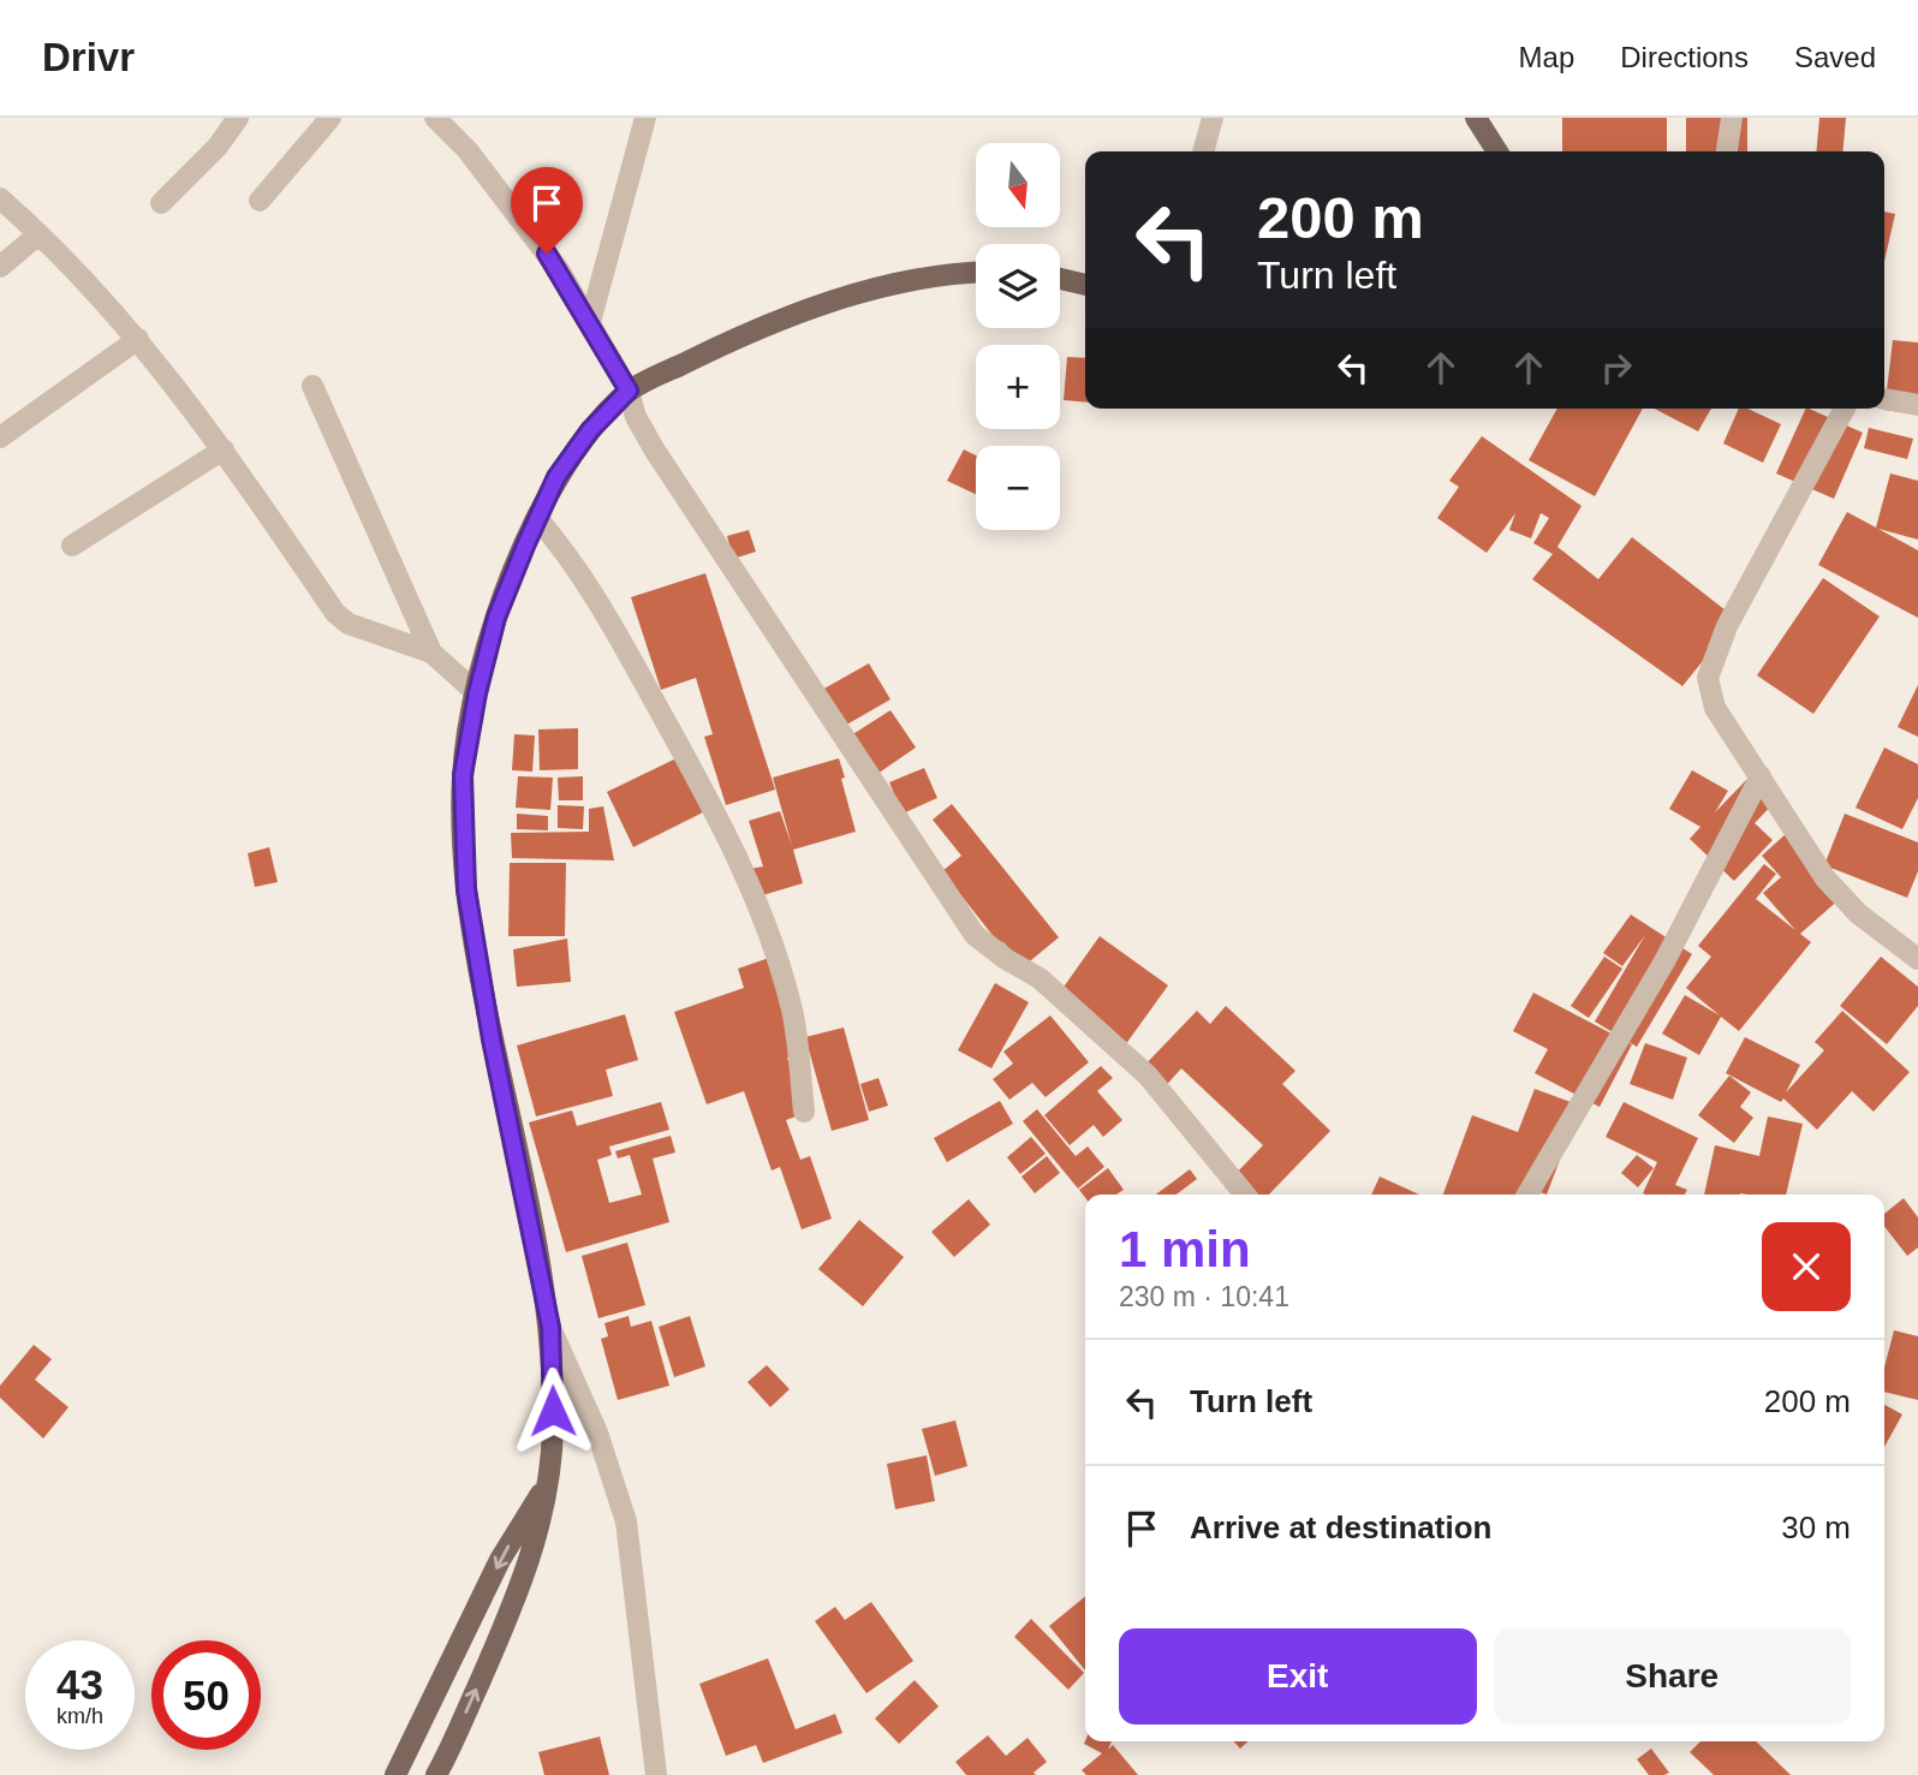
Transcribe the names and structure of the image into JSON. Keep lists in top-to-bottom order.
{
  "north": "bottom",
  "page": {
    "header": "Drivr",
    "nav": ["Map", "Directions", "Saved"],
    "map_buttons": ["+", "−"],
    "turn": ["200 m", "Turn left"],
    "heading": ["1 min", "230 m · 10:41"],
    "list": [
      {
        "name": "Turn left",
        "value": "200 m"
      },
      {
        "name": "Arrive at destination",
        "value": "30 m"
      }
    ],
    "buttons": ["Exit", "Share"],
    "speed": "43 km/h",
    "limit": "50"
  }
}
